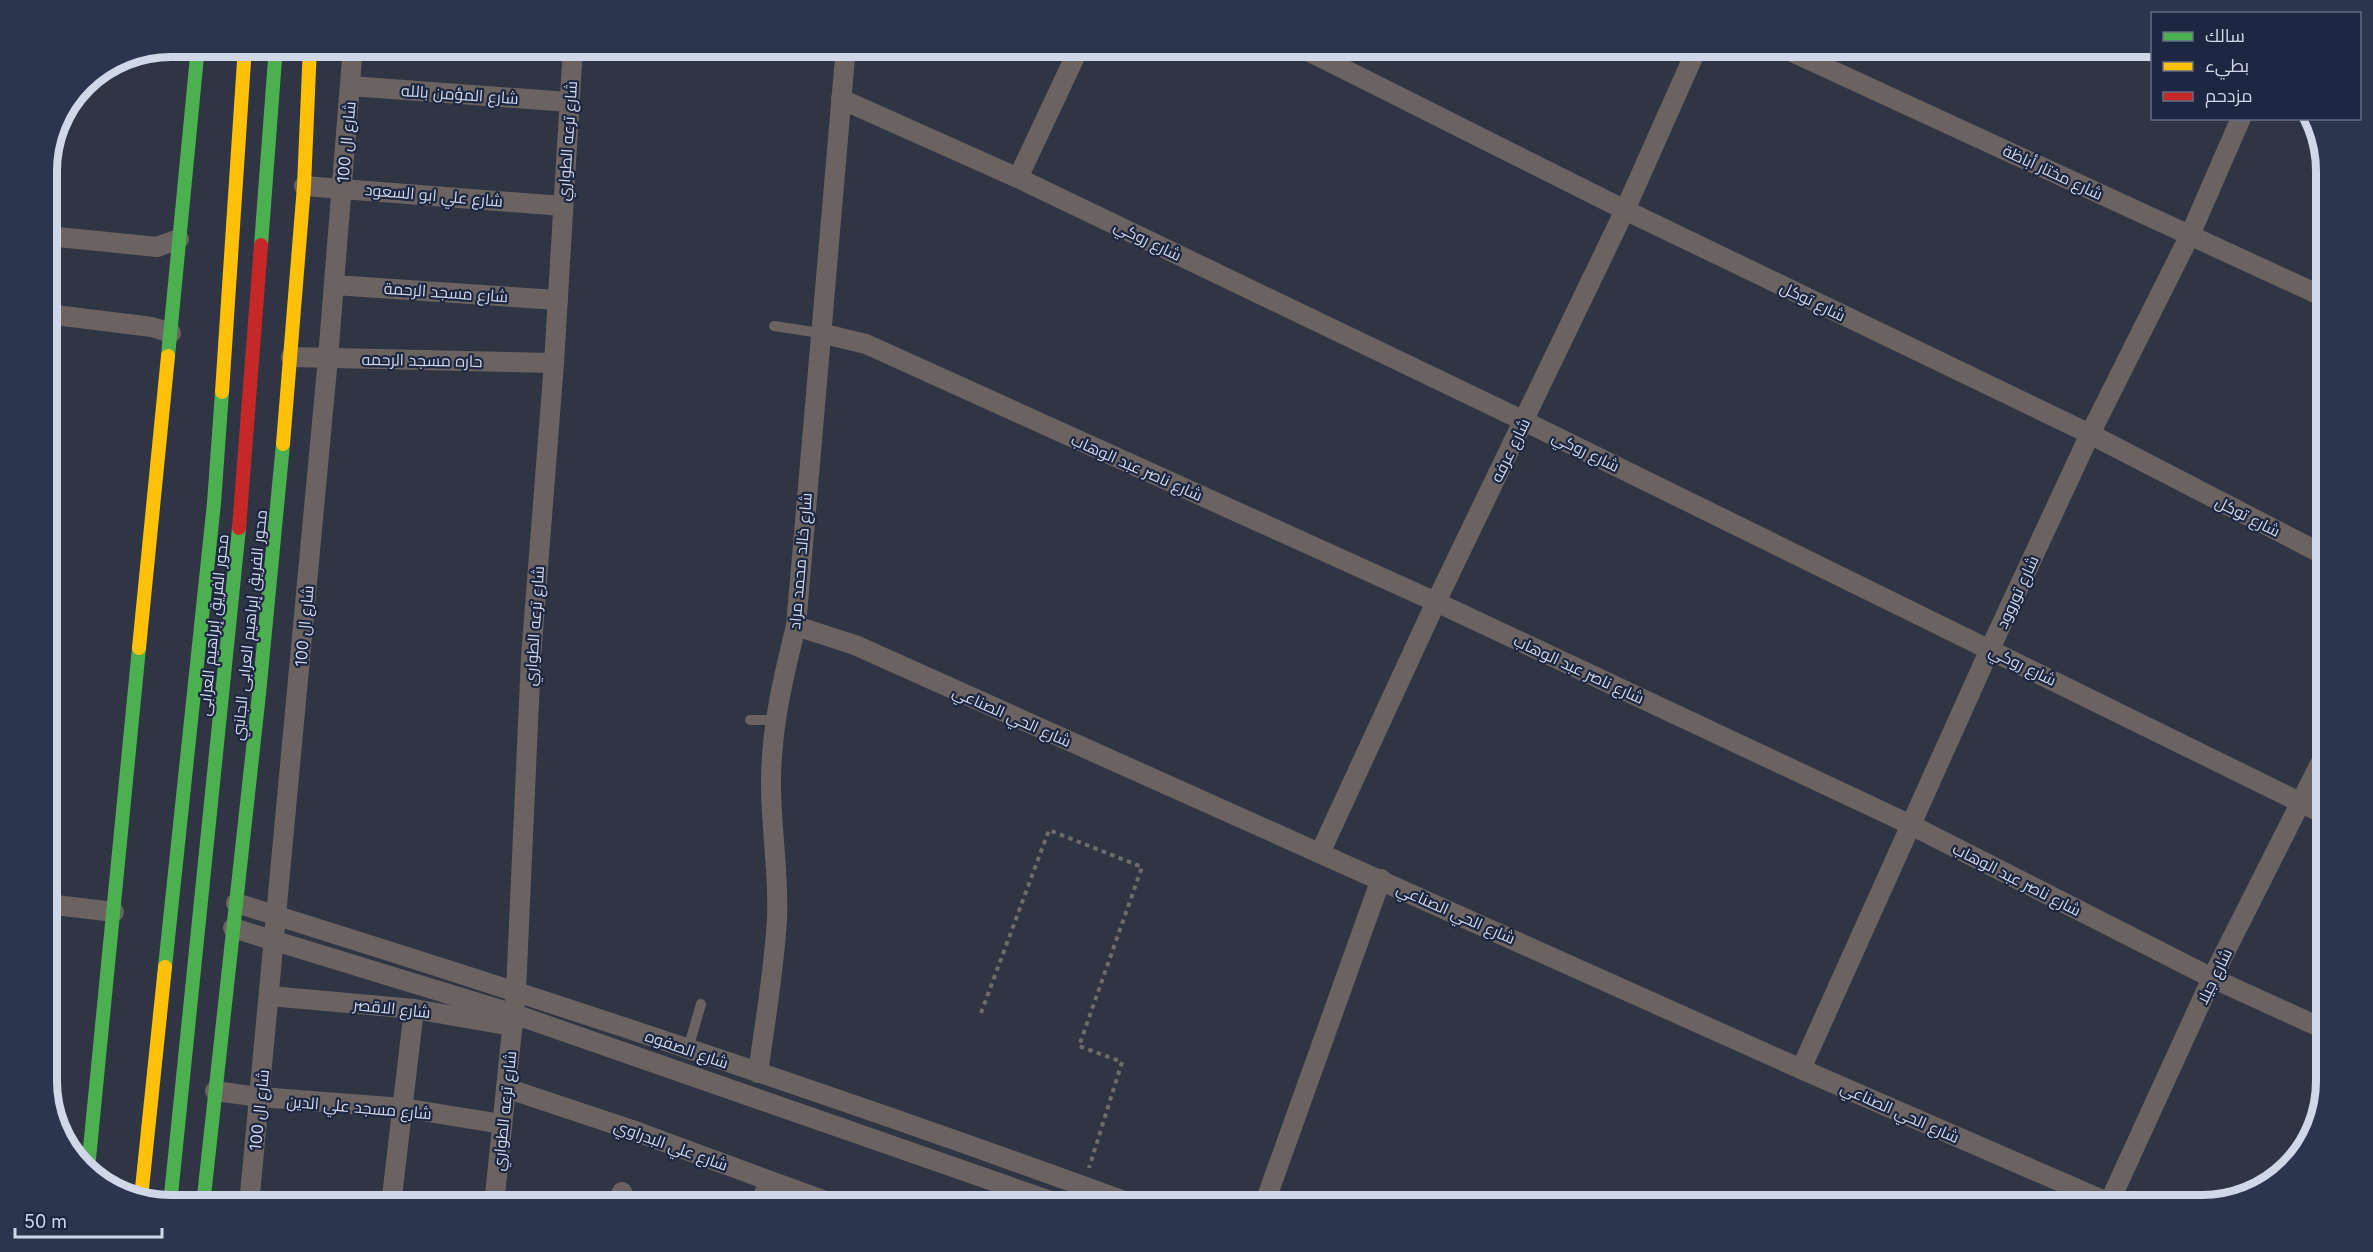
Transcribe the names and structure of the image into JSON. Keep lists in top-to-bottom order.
{
  "streets": {
    "main road": ["محور الفريق إبراهيم العرابى", "محور الفريق إبراهيم العرابى الجانبي"],
    "street": [
      "شارع المؤمن بالله",
      "شارع ترعه الطواري",
      "شارع ال 100",
      "شارع مختار أباظة",
      "شارع علي ابو السعود",
      "شارع روكي",
      "شارع مسجد الرحمة",
      "شارع توكل",
      "حاره مسجد الرحمه",
      "شارع عرفه",
      "شارع ناصر عبد الوهاب",
      "شارع خالد محمد مراد",
      "شارع توروود",
      "شارع الحي الصناعي",
      "شارع جيلا",
      "شارع الاقصر",
      "شارع الصفوه",
      "شارع مسجد علي الدين",
      "شارع علي البدراوي"
    ]
  },
  "crossings": [
    ["شارع المؤمن بالله", "شارع ترعه الطواري"],
    ["شارع المؤمن بالله", "شارع ال 100"],
    ["شارع ترعه الطواري", "شارع علي ابو السعود"],
    ["شارع ترعه الطواري", "شارع مسجد الرحمة"],
    ["شارع ترعه الطواري", "حاره مسجد الرحمه"],
    ["شارع ترعه الطواري", "شارع الاقصر"],
    ["شارع ترعه الطواري", "شارع الصفوه"],
    ["شارع ترعه الطواري", "شارع مسجد علي الدين"],
    ["شارع ترعه الطواري", "شارع علي البدراوي"],
    ["شارع ال 100", "شارع علي ابو السعود"],
    ["شارع ال 100", "شارع مسجد الرحمة"],
    ["شارع ال 100", "حاره مسجد الرحمه"],
    ["شارع ال 100", "شارع الاقصر"],
    ["شارع ال 100", "شارع الصفوه"],
    ["شارع ال 100", "شارع مسجد علي الدين"],
    ["شارع مختار أباظة", "شارع توروود"],
    ["شارع علي ابو السعود", "محور الفريق إبراهيم العرابى الجانبي"],
    ["شارع روكي", "شارع عرفه"],
    ["شارع روكي", "شارع خالد محمد مراد"],
    ["شارع روكي", "شارع توروود"],
    ["شارع روكي", "شارع جيلا"],
    ["شارع توكل", "شارع عرفه"],
    ["شارع توكل", "شارع توروود"],
    ["حاره مسجد الرحمه", "محور الفريق إبراهيم العرابى الجانبي"],
    ["شارع عرفه", "شارع ناصر عبد الوهاب"],
    ["شارع عرفه", "شارع الحي الصناعي"],
    ["شارع ناصر عبد الوهاب", "شارع خالد محمد مراد"],
    ["شارع ناصر عبد الوهاب", "شارع توروود"],
    ["شارع ناصر عبد الوهاب", "شارع جيلا"],
    ["شارع خالد محمد مراد", "شارع الحي الصناعي"],
    ["شارع خالد محمد مراد", "شارع الصفوه"],
    ["شارع توروود", "شارع الحي الصناعي"],
    ["محور الفريق إبراهيم العرابى الجانبي", "شارع الصفوه"],
    ["محور الفريق إبراهيم العرابى الجانبي", "شارع مسجد علي الدين"],
    ["شارع الاقصر", "شارع الصفوه"]
  ],
  "legend": ["سالك", "بطيء", "مزدحم"],
  "scale_bar": "50 m"
}
